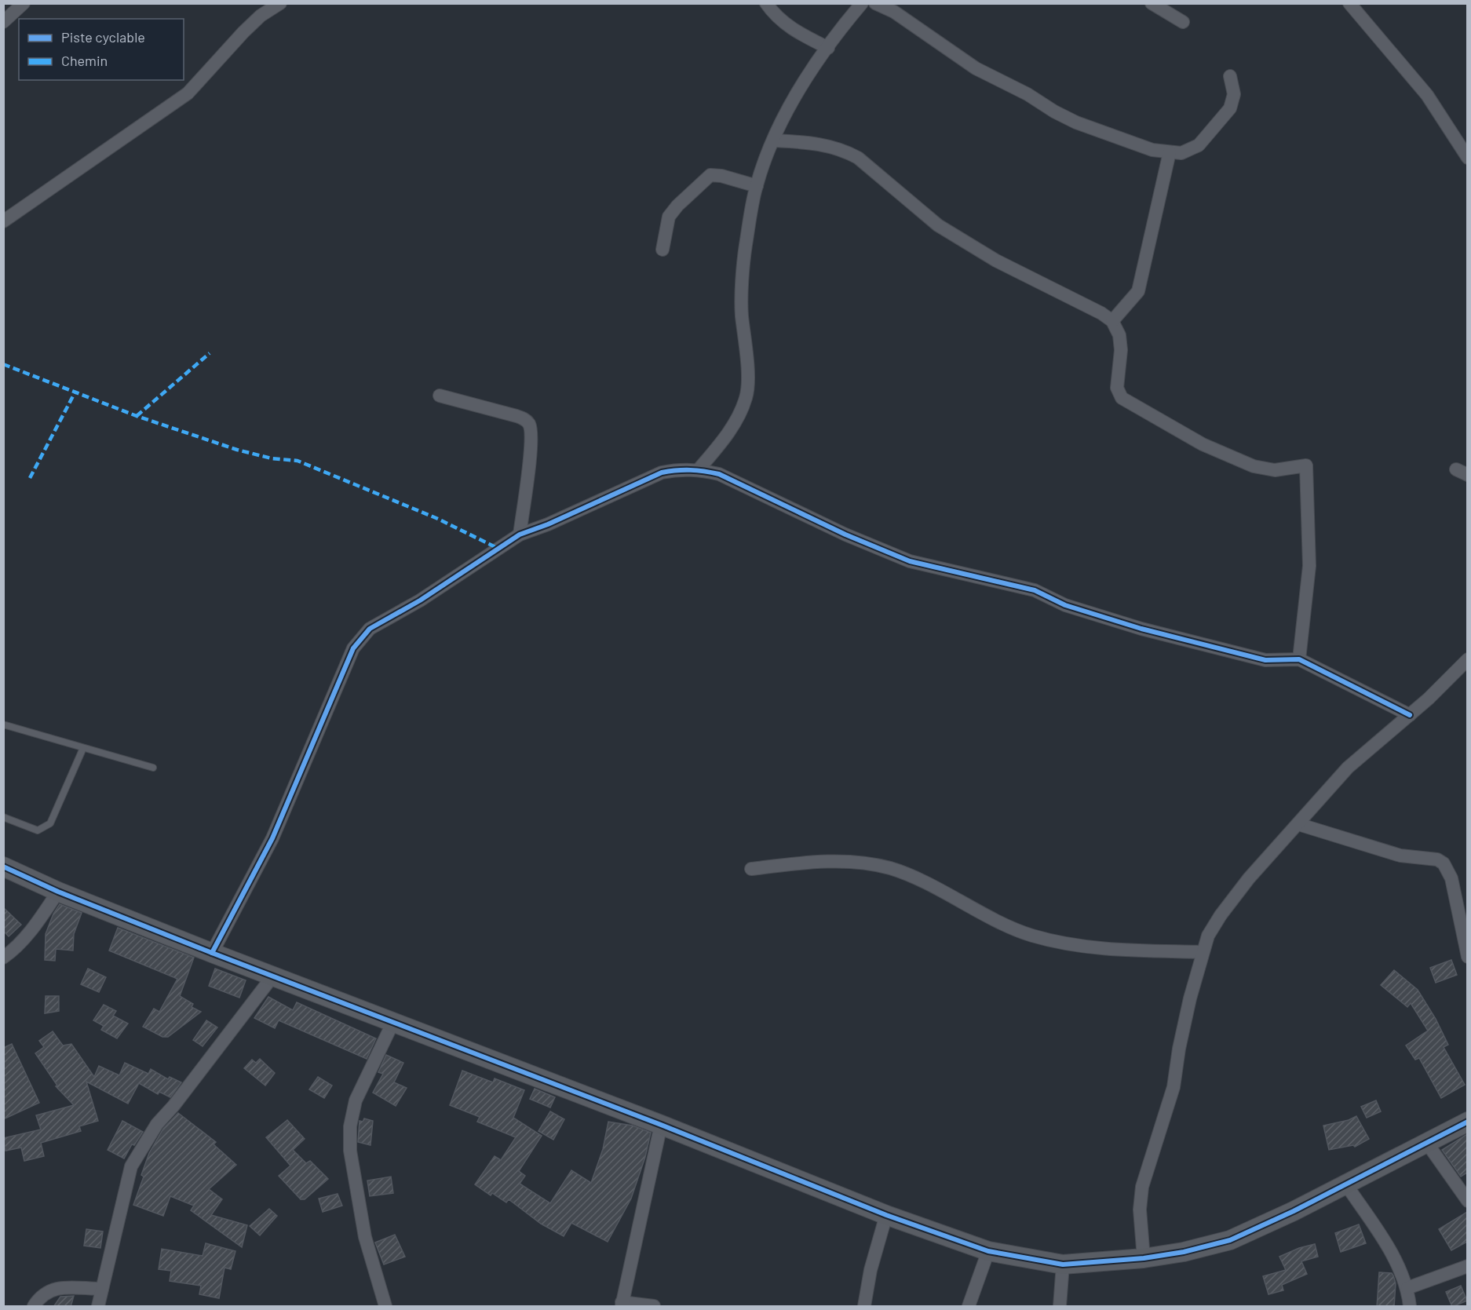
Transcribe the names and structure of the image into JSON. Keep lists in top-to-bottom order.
{
  "legend": ["Piste cyclable", "Chemin"]
}
